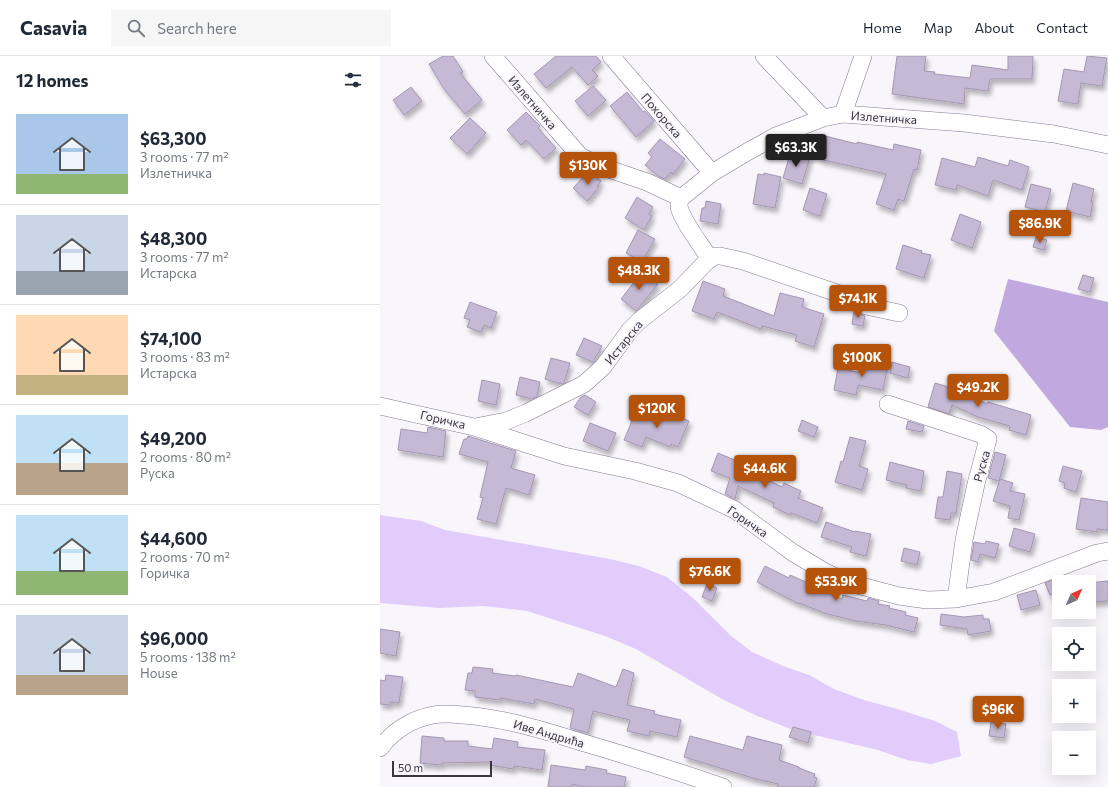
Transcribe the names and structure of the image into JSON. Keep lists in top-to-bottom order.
{
  "streets": {
    "street": [
      "Излетничка",
      "Похорска",
      "Истарска",
      "Горичка",
      "Руска",
      "Иве Андрића"
    ]
  },
  "crossings": [
    ["Излетничка", "Похорска"],
    ["Истарска", "Горичка"],
    ["Горичка", "Руска"]
  ],
  "scale_bar": "50 m",
  "north": "top right",
  "page": {
    "header": "Casavia",
    "search": "Search here",
    "nav": [
      "Home",
      "Map",
      "About",
      "Contact"
    ],
    "heading": "12 homes",
    "list": [
      {
        "name": "$63,300",
        "note": "3 rooms · 77 m² · Излетничка"
      },
      {
        "name": "$48,300",
        "note": "3 rooms · 77 m² · Истарска"
      },
      {
        "name": "$74,100",
        "note": "3 rooms · 83 m² · Истарска"
      },
      {
        "name": "$49,200",
        "note": "2 rooms · 80 m² · Руска"
      },
      {
        "name": "$44,600",
        "note": "2 rooms · 70 m² · Горичка"
      },
      {
        "name": "$96,000",
        "note": "5 rooms · 138 m² · House"
      }
    ],
    "price": [
      "$63.3K",
      "$130K",
      "$86.9K",
      "$48.3K",
      "$74.1K",
      "$100K",
      "$49.2K",
      "$120K",
      "$44.6K",
      "$76.6K",
      "$53.9K",
      "$96K"
    ],
    "map_buttons": ["+", "−"],
    "scale": "50 m"
  }
}
